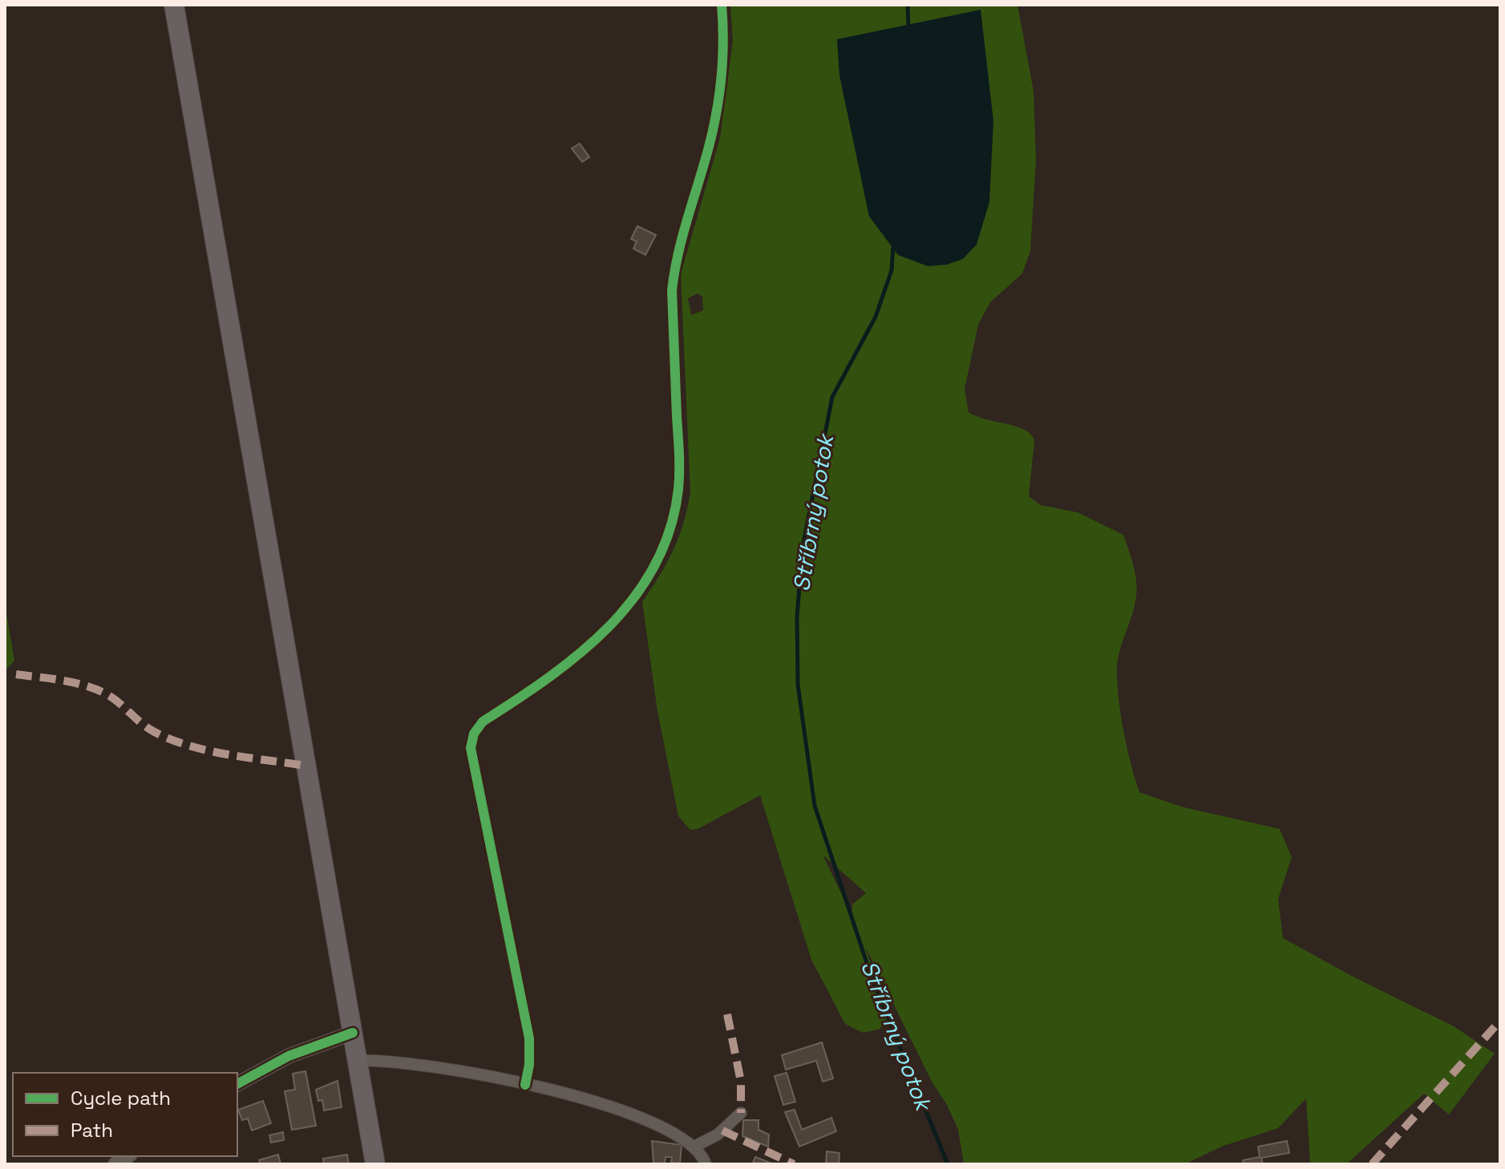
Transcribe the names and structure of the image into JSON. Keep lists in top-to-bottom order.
{
  "water": ["Stříbrný potok"],
  "legend": ["Cycle path", "Path"]
}
